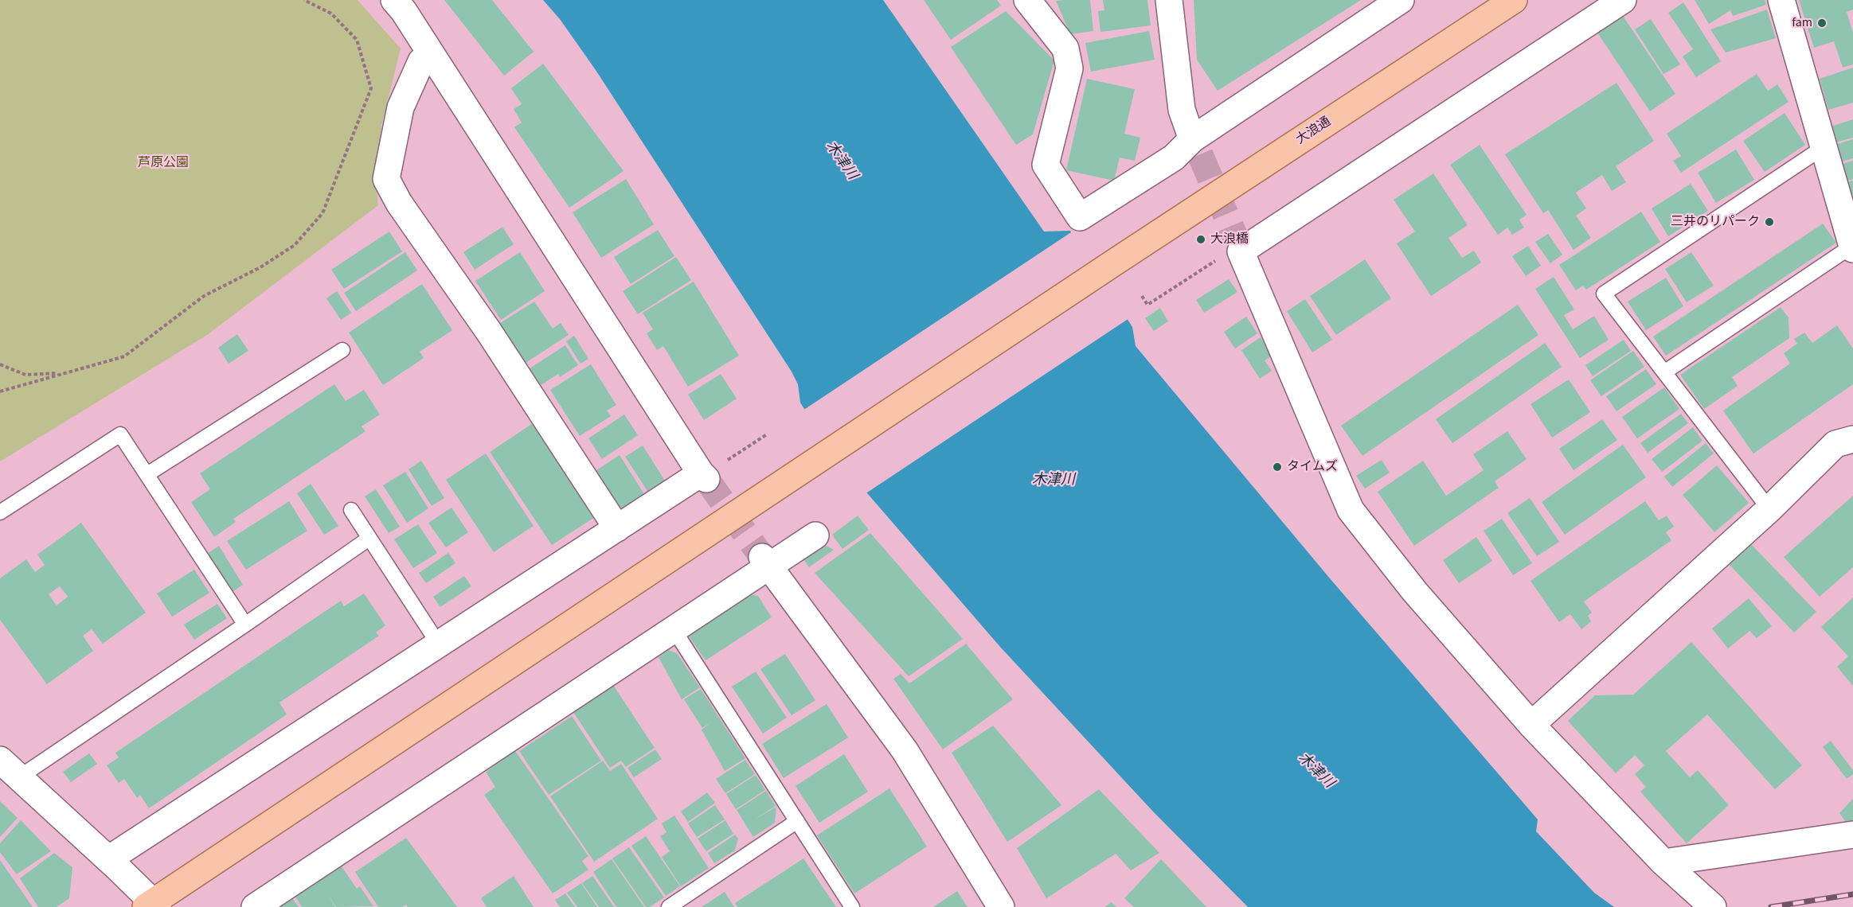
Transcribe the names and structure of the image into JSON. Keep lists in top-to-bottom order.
{
  "streets": {
    "main road": ["大浪通"]
  },
  "water": ["木津川"],
  "parks": ["芦原公園"],
  "places": [
    "fam",
    "三井のリパーク",
    "大浪橋",
    "タイムズ"
  ]
}
